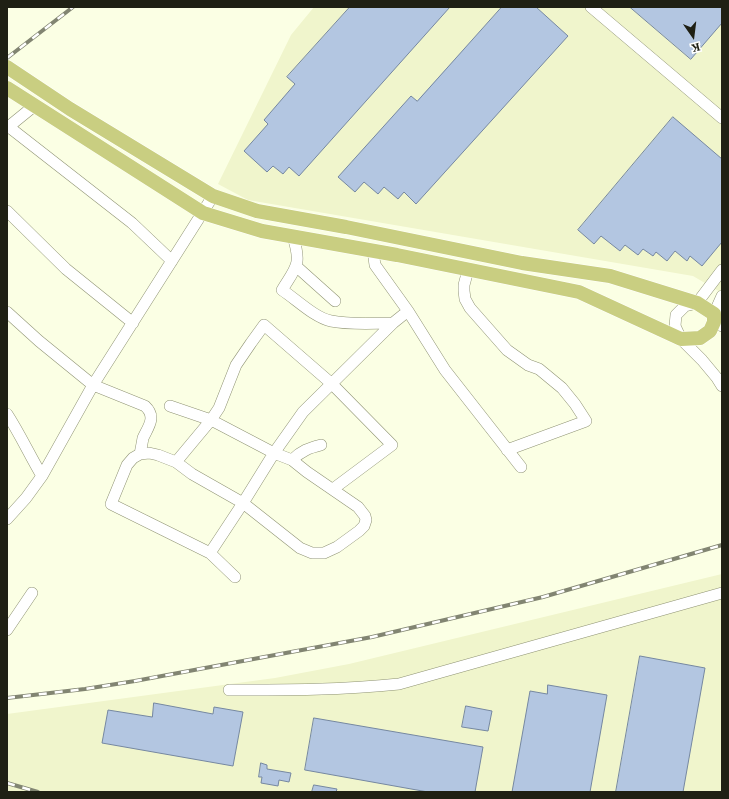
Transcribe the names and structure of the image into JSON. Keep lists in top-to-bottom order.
{
  "north": "bottom"
}
